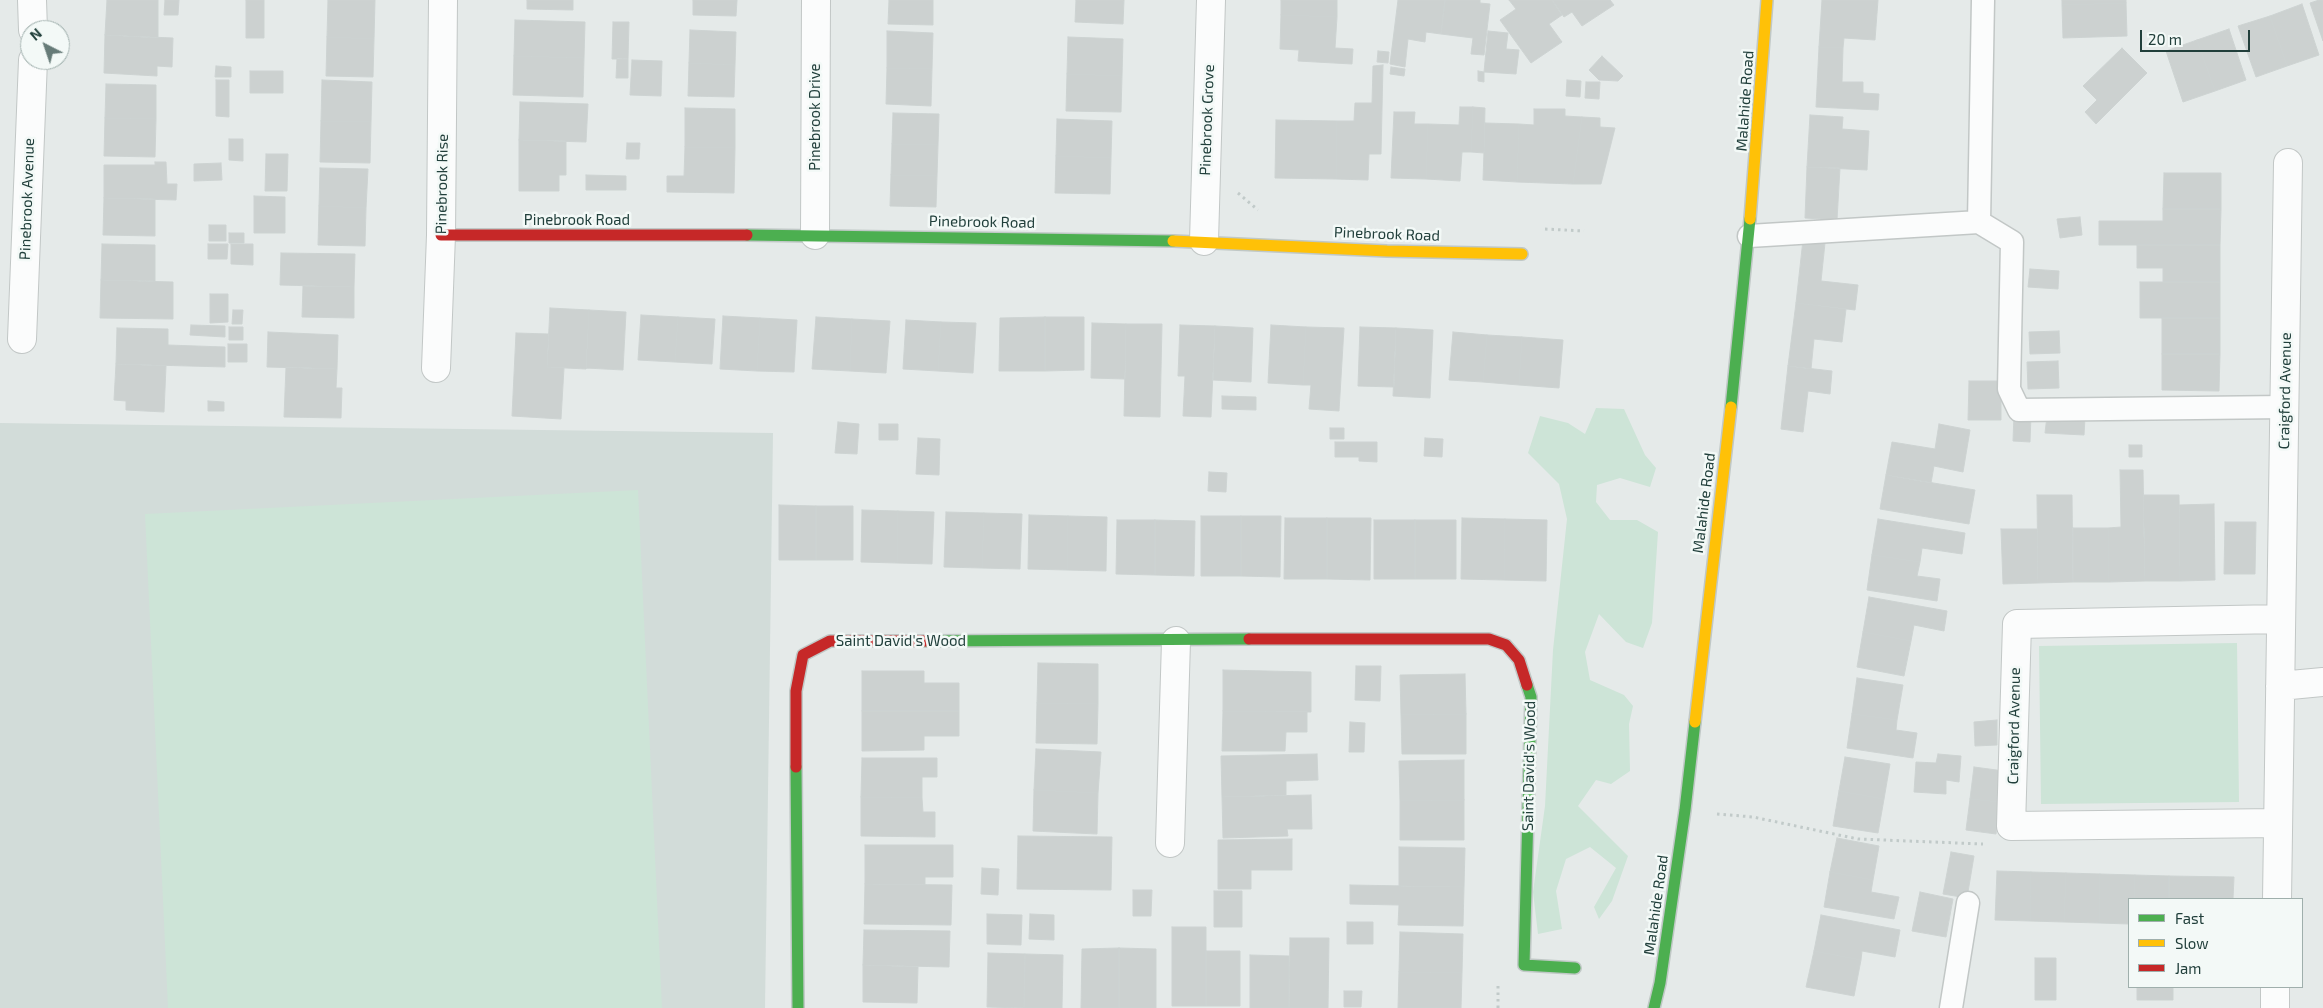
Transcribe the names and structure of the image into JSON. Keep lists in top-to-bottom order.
{
  "streets": {
    "street": [
      "Malahide Road",
      "Pinebrook Drive",
      "Pinebrook Grove",
      "Pinebrook Rise",
      "Pinebrook Avenue",
      "Pinebrook Road",
      "Craigford Avenue",
      "Saint David's Wood"
    ]
  },
  "crossings": [
    ["Pinebrook Drive", "Pinebrook Road"],
    ["Pinebrook Grove", "Pinebrook Road"],
    ["Pinebrook Rise", "Pinebrook Road"]
  ],
  "legend": ["Fast", "Slow", "Jam"],
  "scale_bar": "20 m",
  "north": "top left"
}
